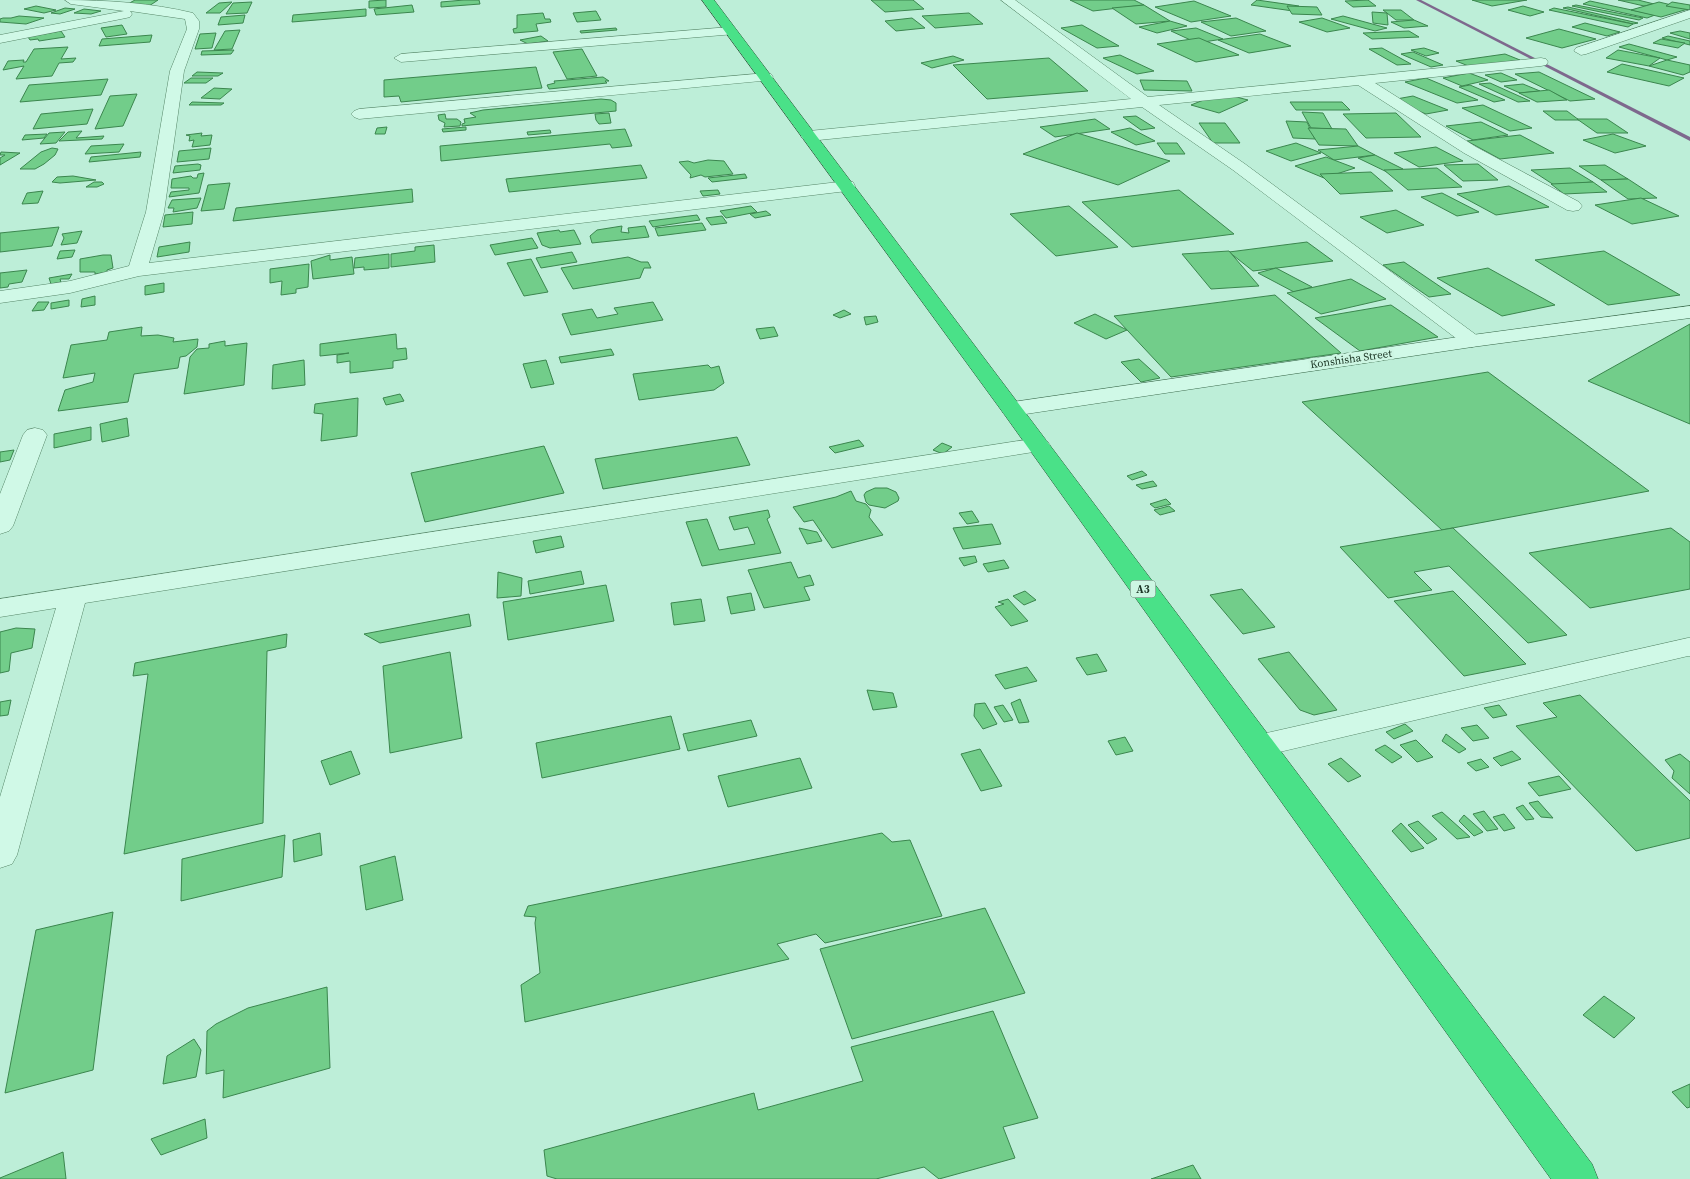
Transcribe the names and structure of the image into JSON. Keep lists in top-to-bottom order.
{
  "streets": {
    "highway": ["A3"],
    "street": ["Konshisha Street"]
  },
  "crossings": [
    ["Konshisha Street", "A3"]
  ]
}
